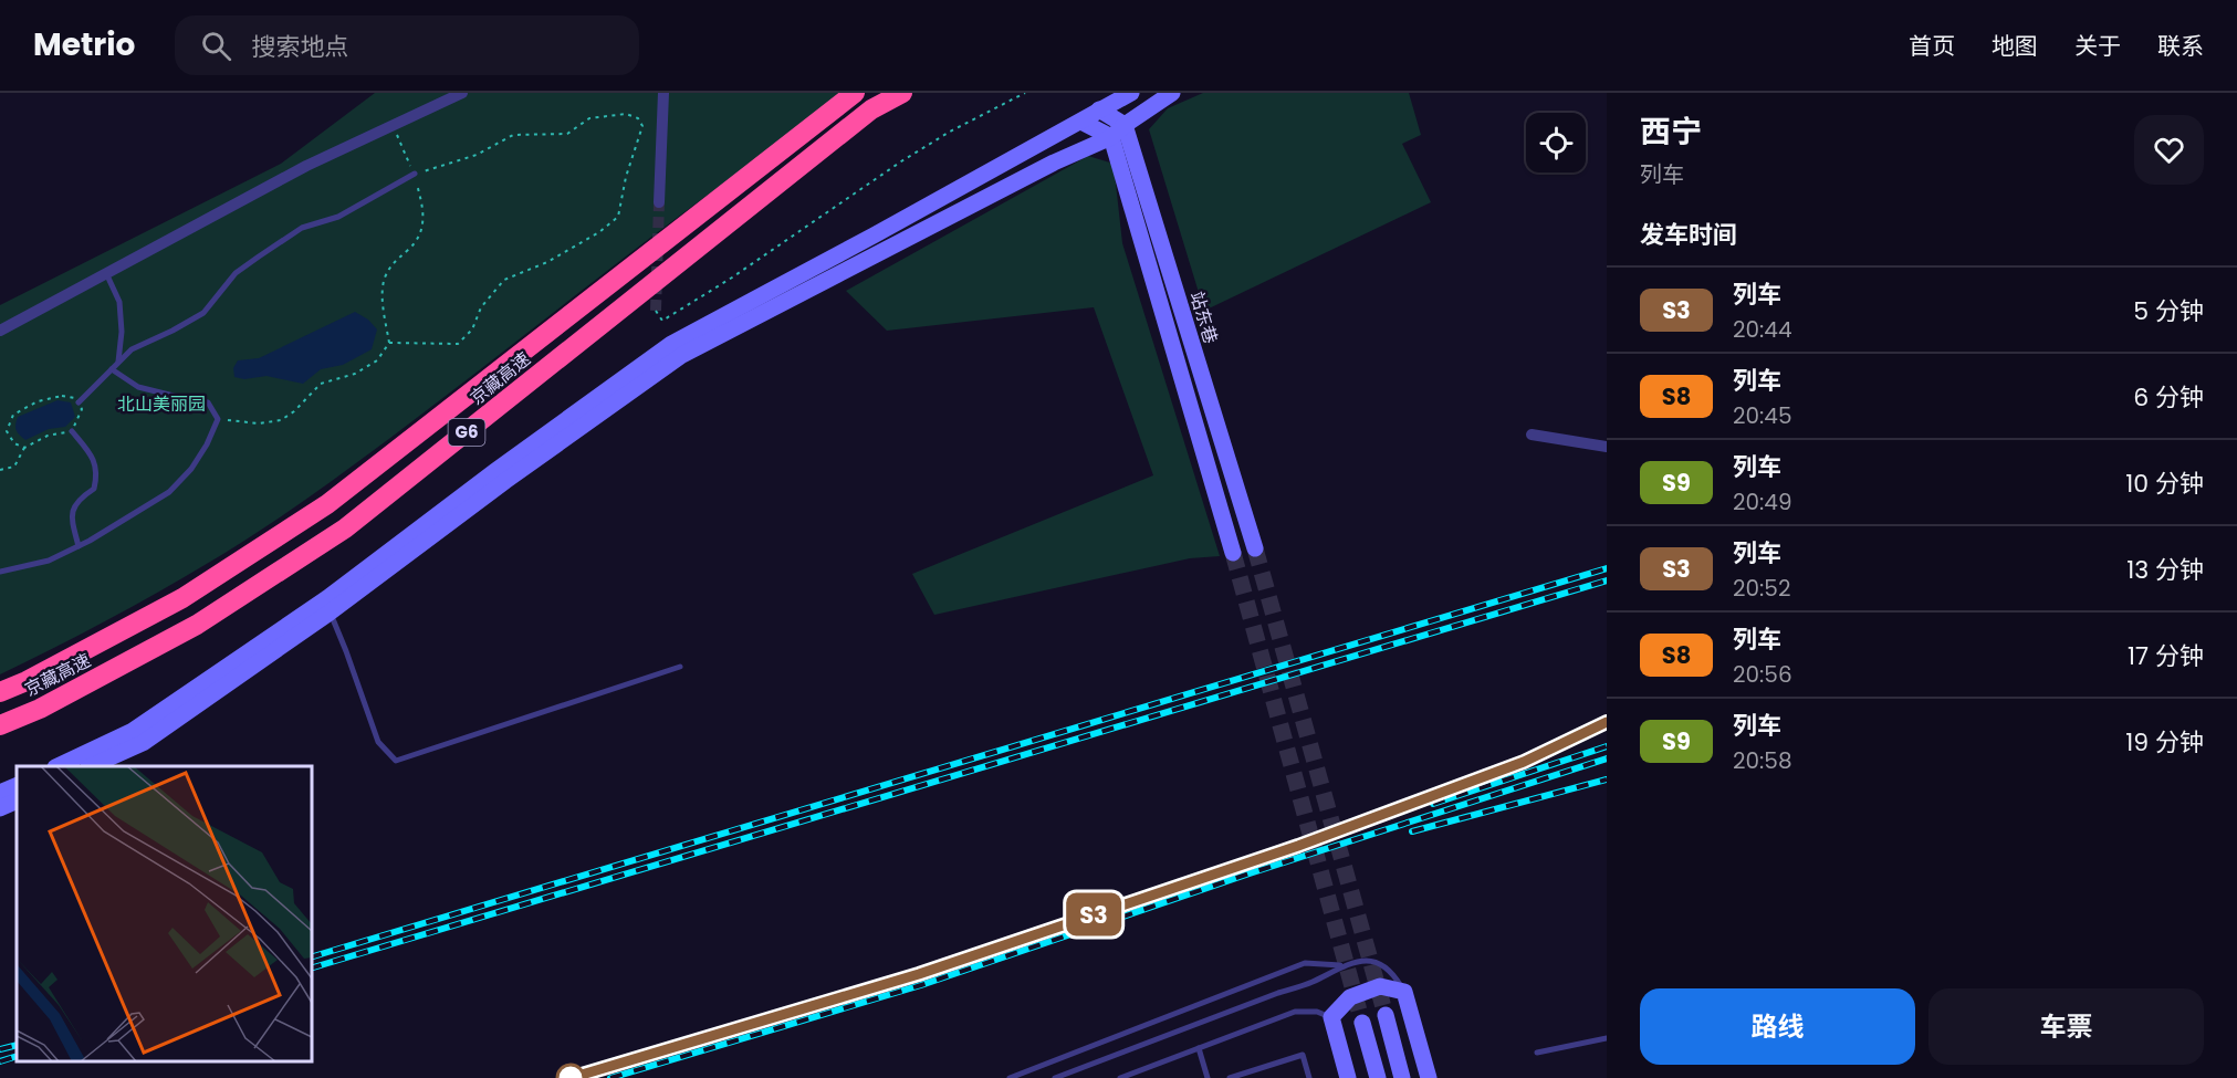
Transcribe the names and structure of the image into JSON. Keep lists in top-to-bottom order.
{
  "streets": {
    "highway": ["京藏高速", "G6"],
    "main road": ["站东巷"]
  },
  "parks": ["北山美丽园"],
  "page": {
    "header": "Metrio",
    "search": "搜索地点",
    "nav": [
      "首页",
      "地图",
      "关于",
      "联系"
    ],
    "on_map": "S3",
    "heading": [
      ["西宁", "列车"],
      "发车时间"
    ],
    "list": [
      {
        "mark": "S3",
        "name": "列车",
        "note": "20:44",
        "value": "5 分钟"
      },
      {
        "mark": "S8",
        "name": "列车",
        "note": "20:45",
        "value": "6 分钟"
      },
      {
        "mark": "S9",
        "name": "列车",
        "note": "20:49",
        "value": "10 分钟"
      },
      {
        "mark": "S3",
        "name": "列车",
        "note": "20:52",
        "value": "13 分钟"
      },
      {
        "mark": "S8",
        "name": "列车",
        "note": "20:56",
        "value": "17 分钟"
      },
      {
        "mark": "S9",
        "name": "列车",
        "note": "20:58",
        "value": "19 分钟"
      }
    ],
    "buttons": ["路线", "车票"]
  }
}
